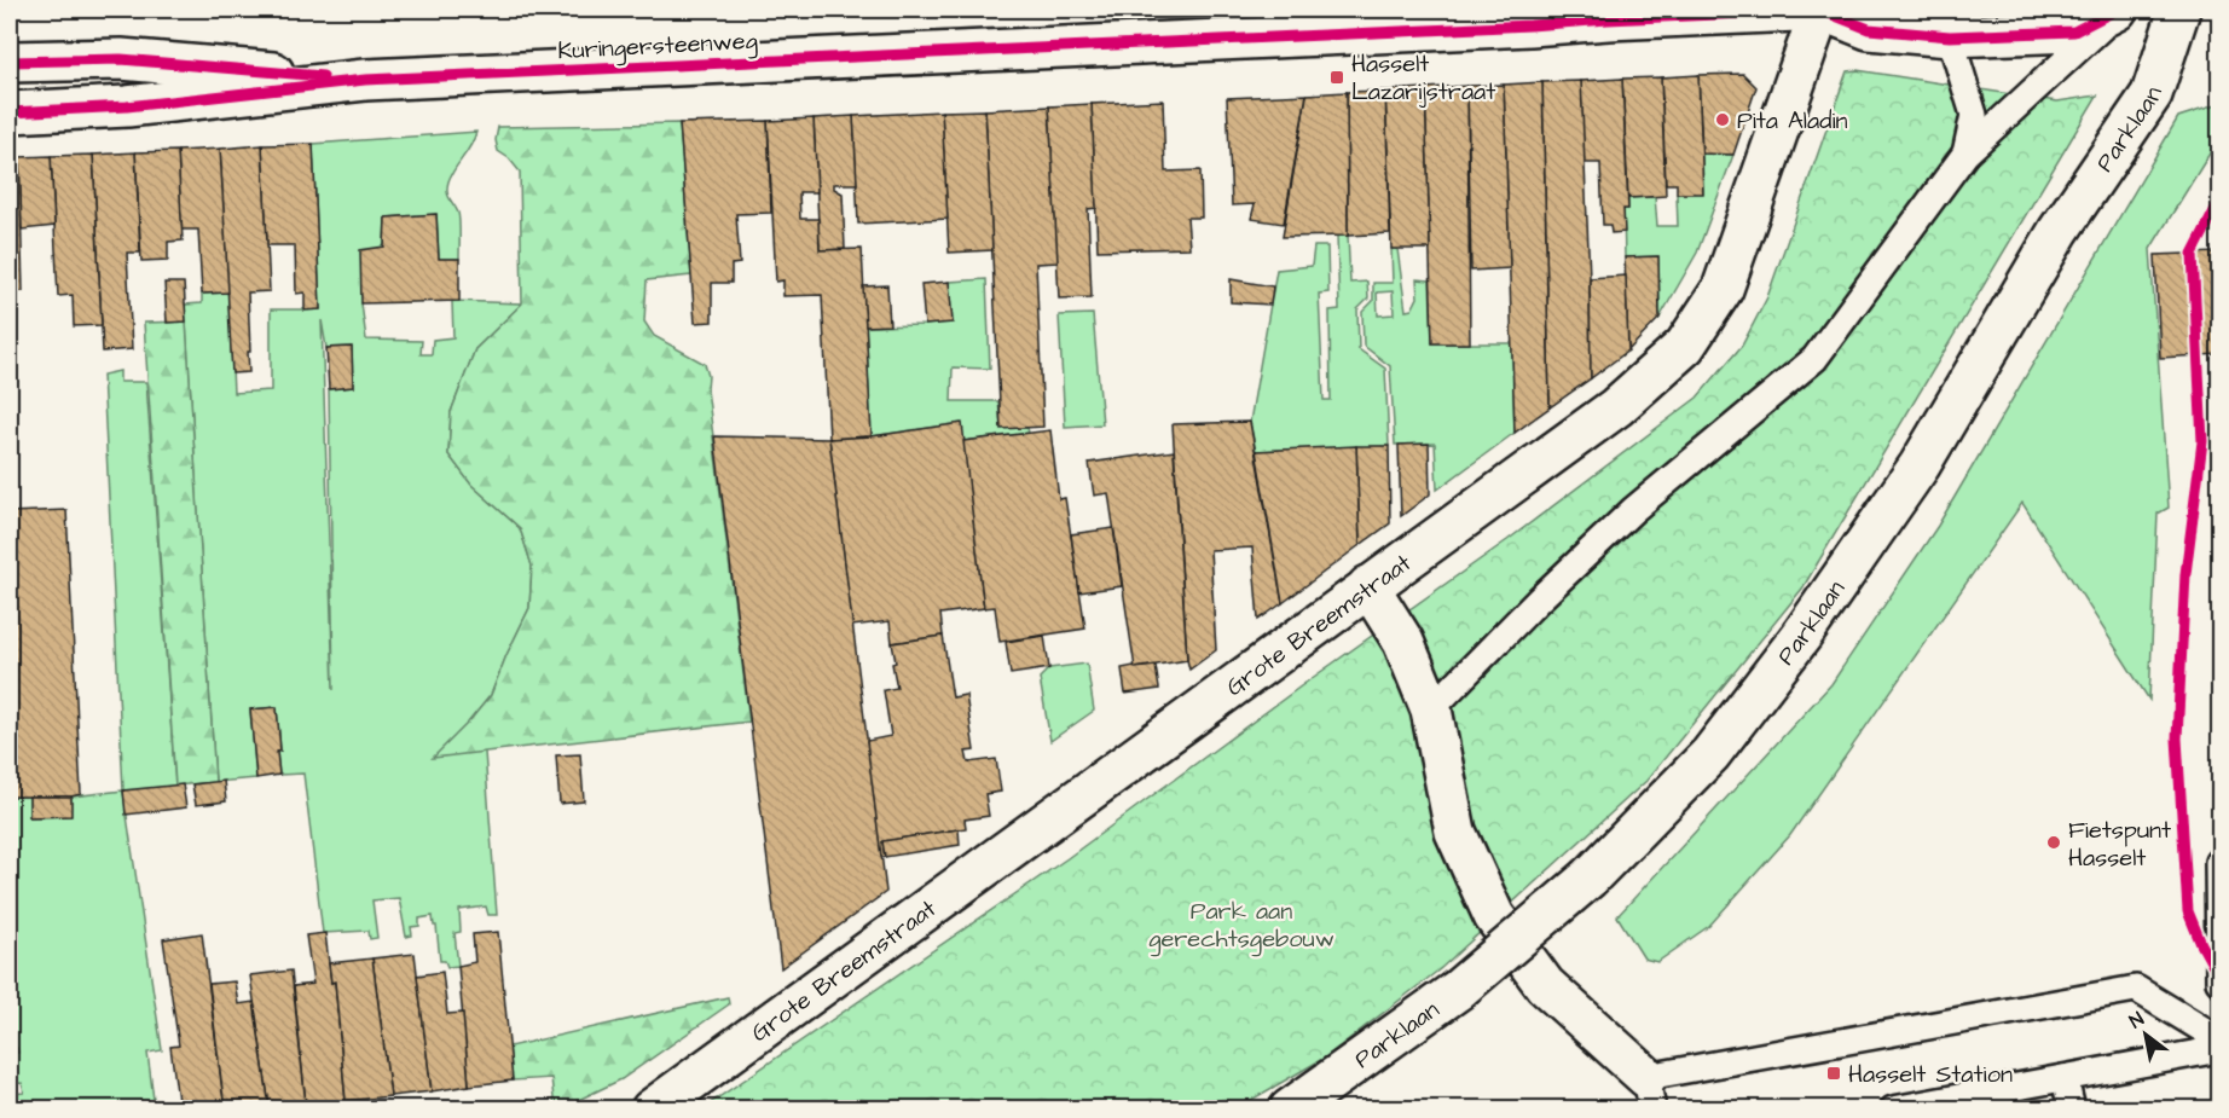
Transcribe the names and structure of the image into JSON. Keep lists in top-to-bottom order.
{
  "streets": {
    "street": ["Kuringersteenweg", "Parklaan", "Grote Breemstraat"]
  },
  "crossings": [
    ["Kuringersteenweg", "Grote Breemstraat"]
  ],
  "parks": ["Park aan gerechtsgebouw"],
  "places": {
    "transit": ["Hasselt Lazarijstraat", "Hasselt Station"],
    "other": ["Pita Aladin", "Fietspunt Hasselt"]
  },
  "north": "top left"
}
